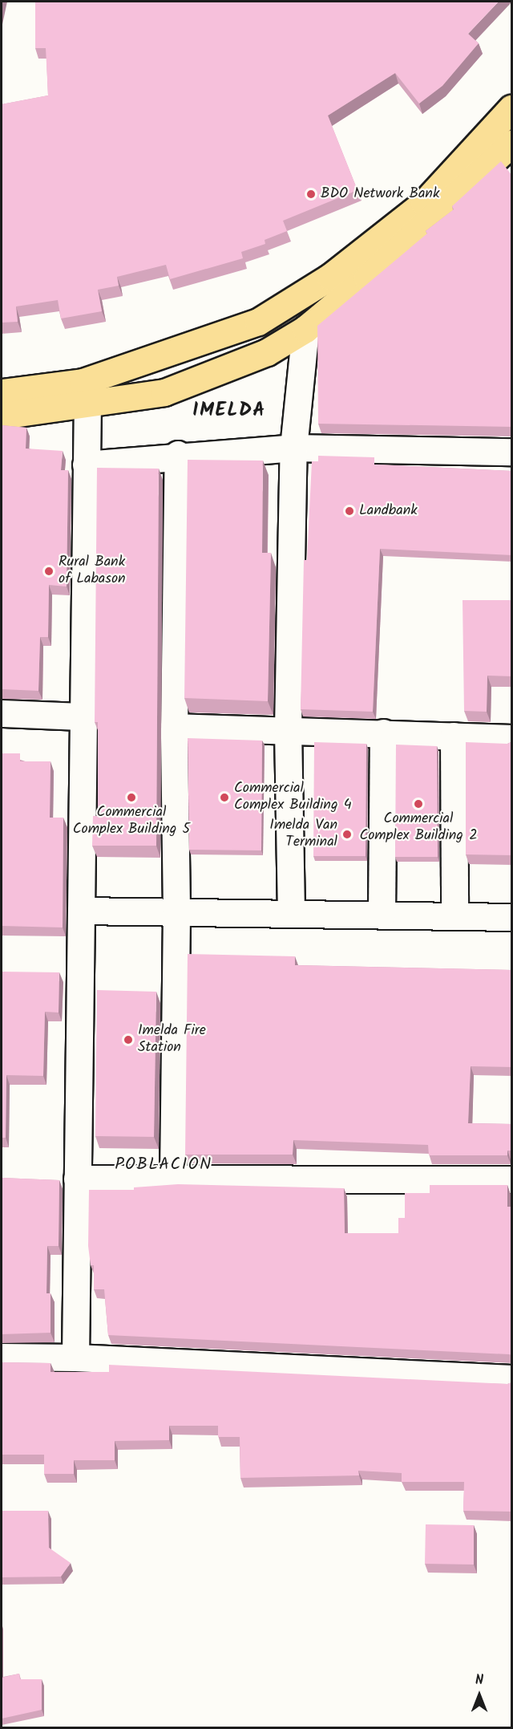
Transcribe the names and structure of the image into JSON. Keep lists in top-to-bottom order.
{
  "districts": ["IMELDA", "POBLACION"],
  "places": [
    "BDO Network Bank",
    "Landbank",
    "Rural Bank of Labason",
    "Commercial Complex Building 5",
    "Commercial Complex Building 4",
    "Commercial Complex Building 2",
    "Imelda Van Terminal",
    "Imelda Fire Station"
  ],
  "north": "top"
}
